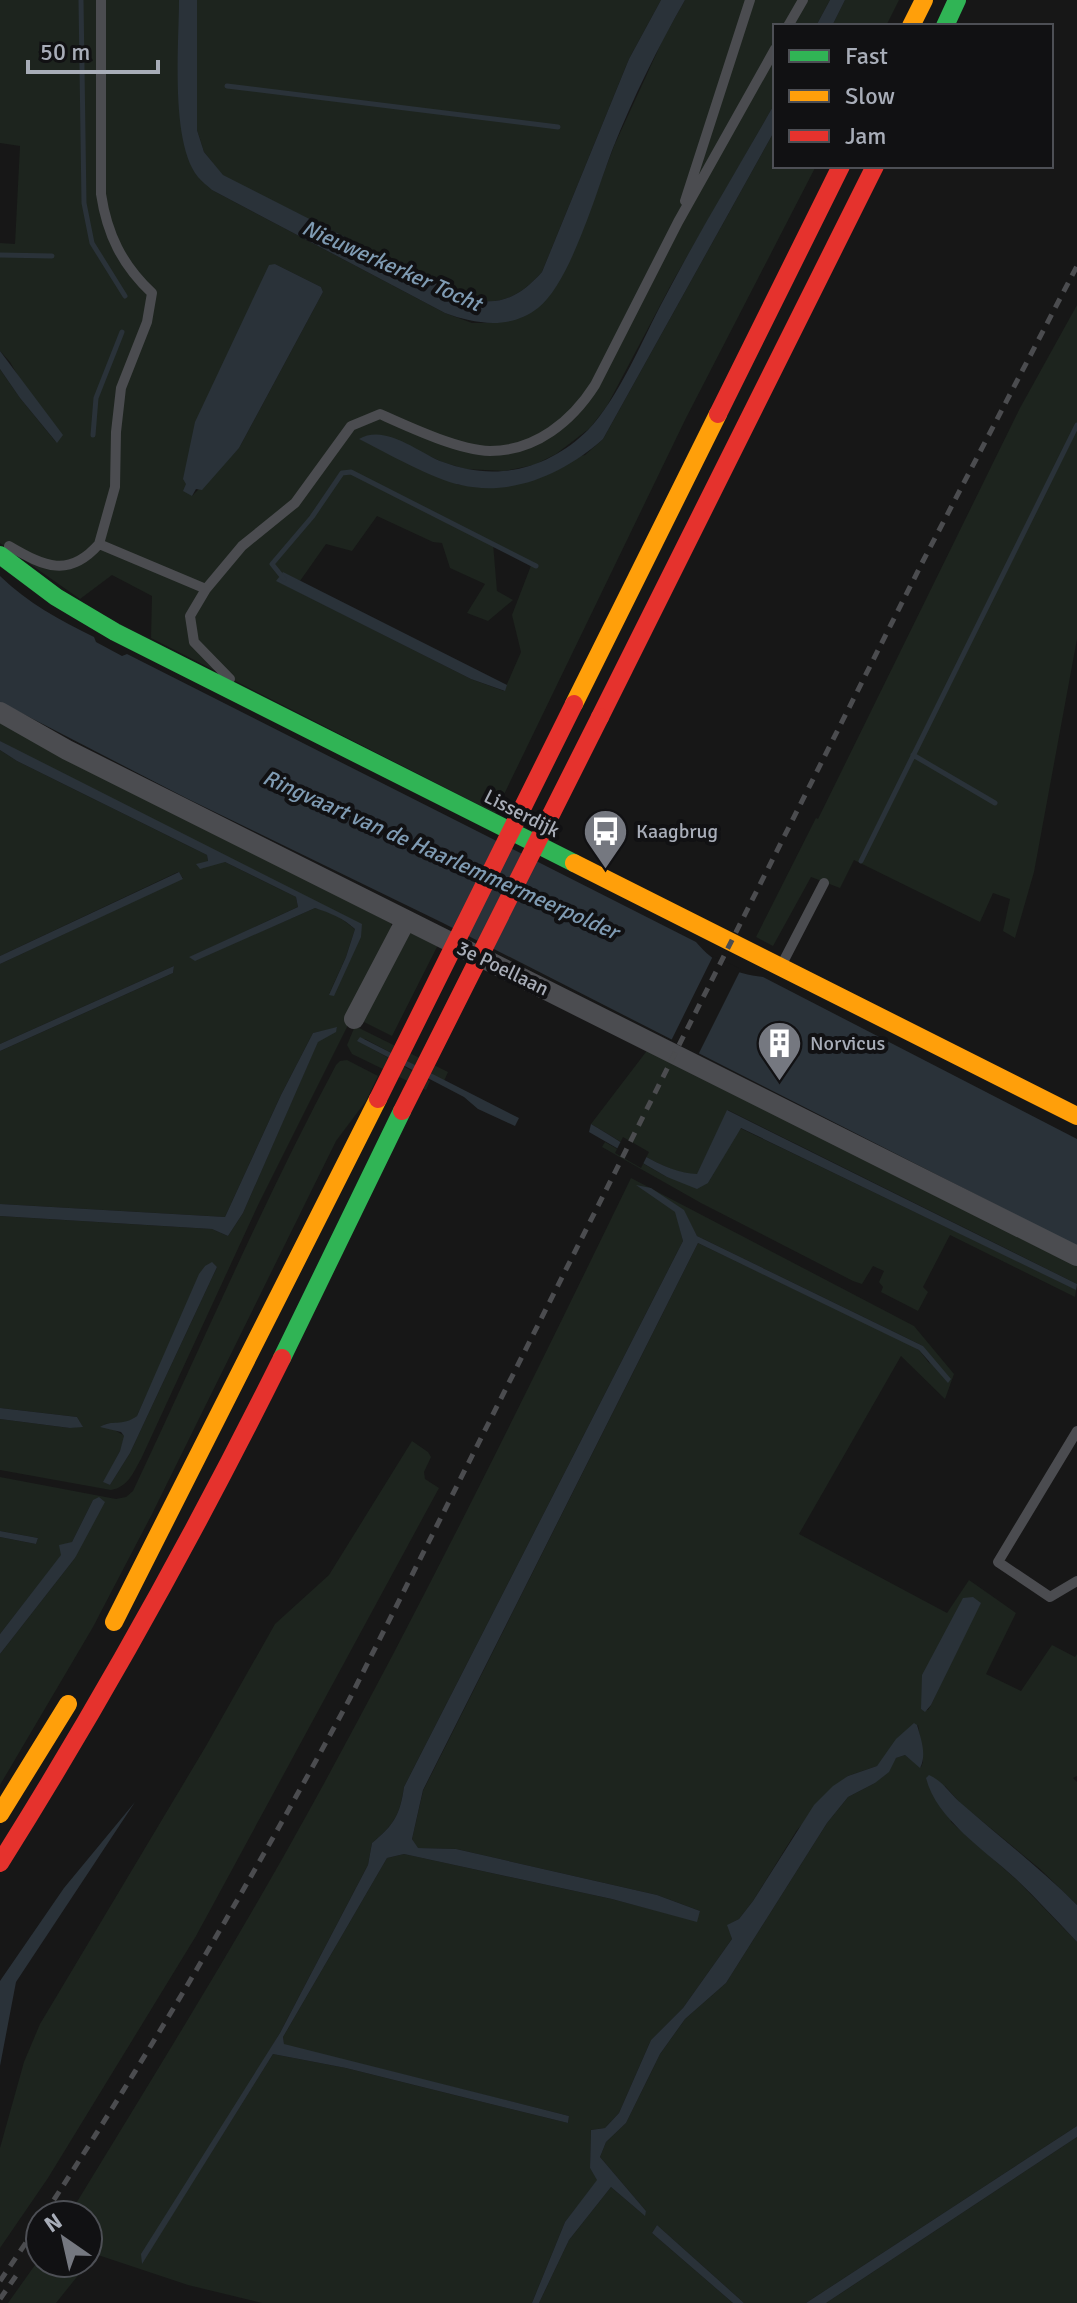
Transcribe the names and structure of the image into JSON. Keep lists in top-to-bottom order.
{
  "streets": {
    "main road": ["Lisserdijk"],
    "street": ["3e Poellaan"]
  },
  "water": ["Nieuwerkerker Tocht", "Ringvaart van de Haarlemmermeerpolder"],
  "places": {
    "bus stop": ["Kaagbrug"],
    "building": ["Norvicus"]
  },
  "legend": ["Fast", "Slow", "Jam"],
  "scale_bar": "50 m",
  "north": "top left"
}
